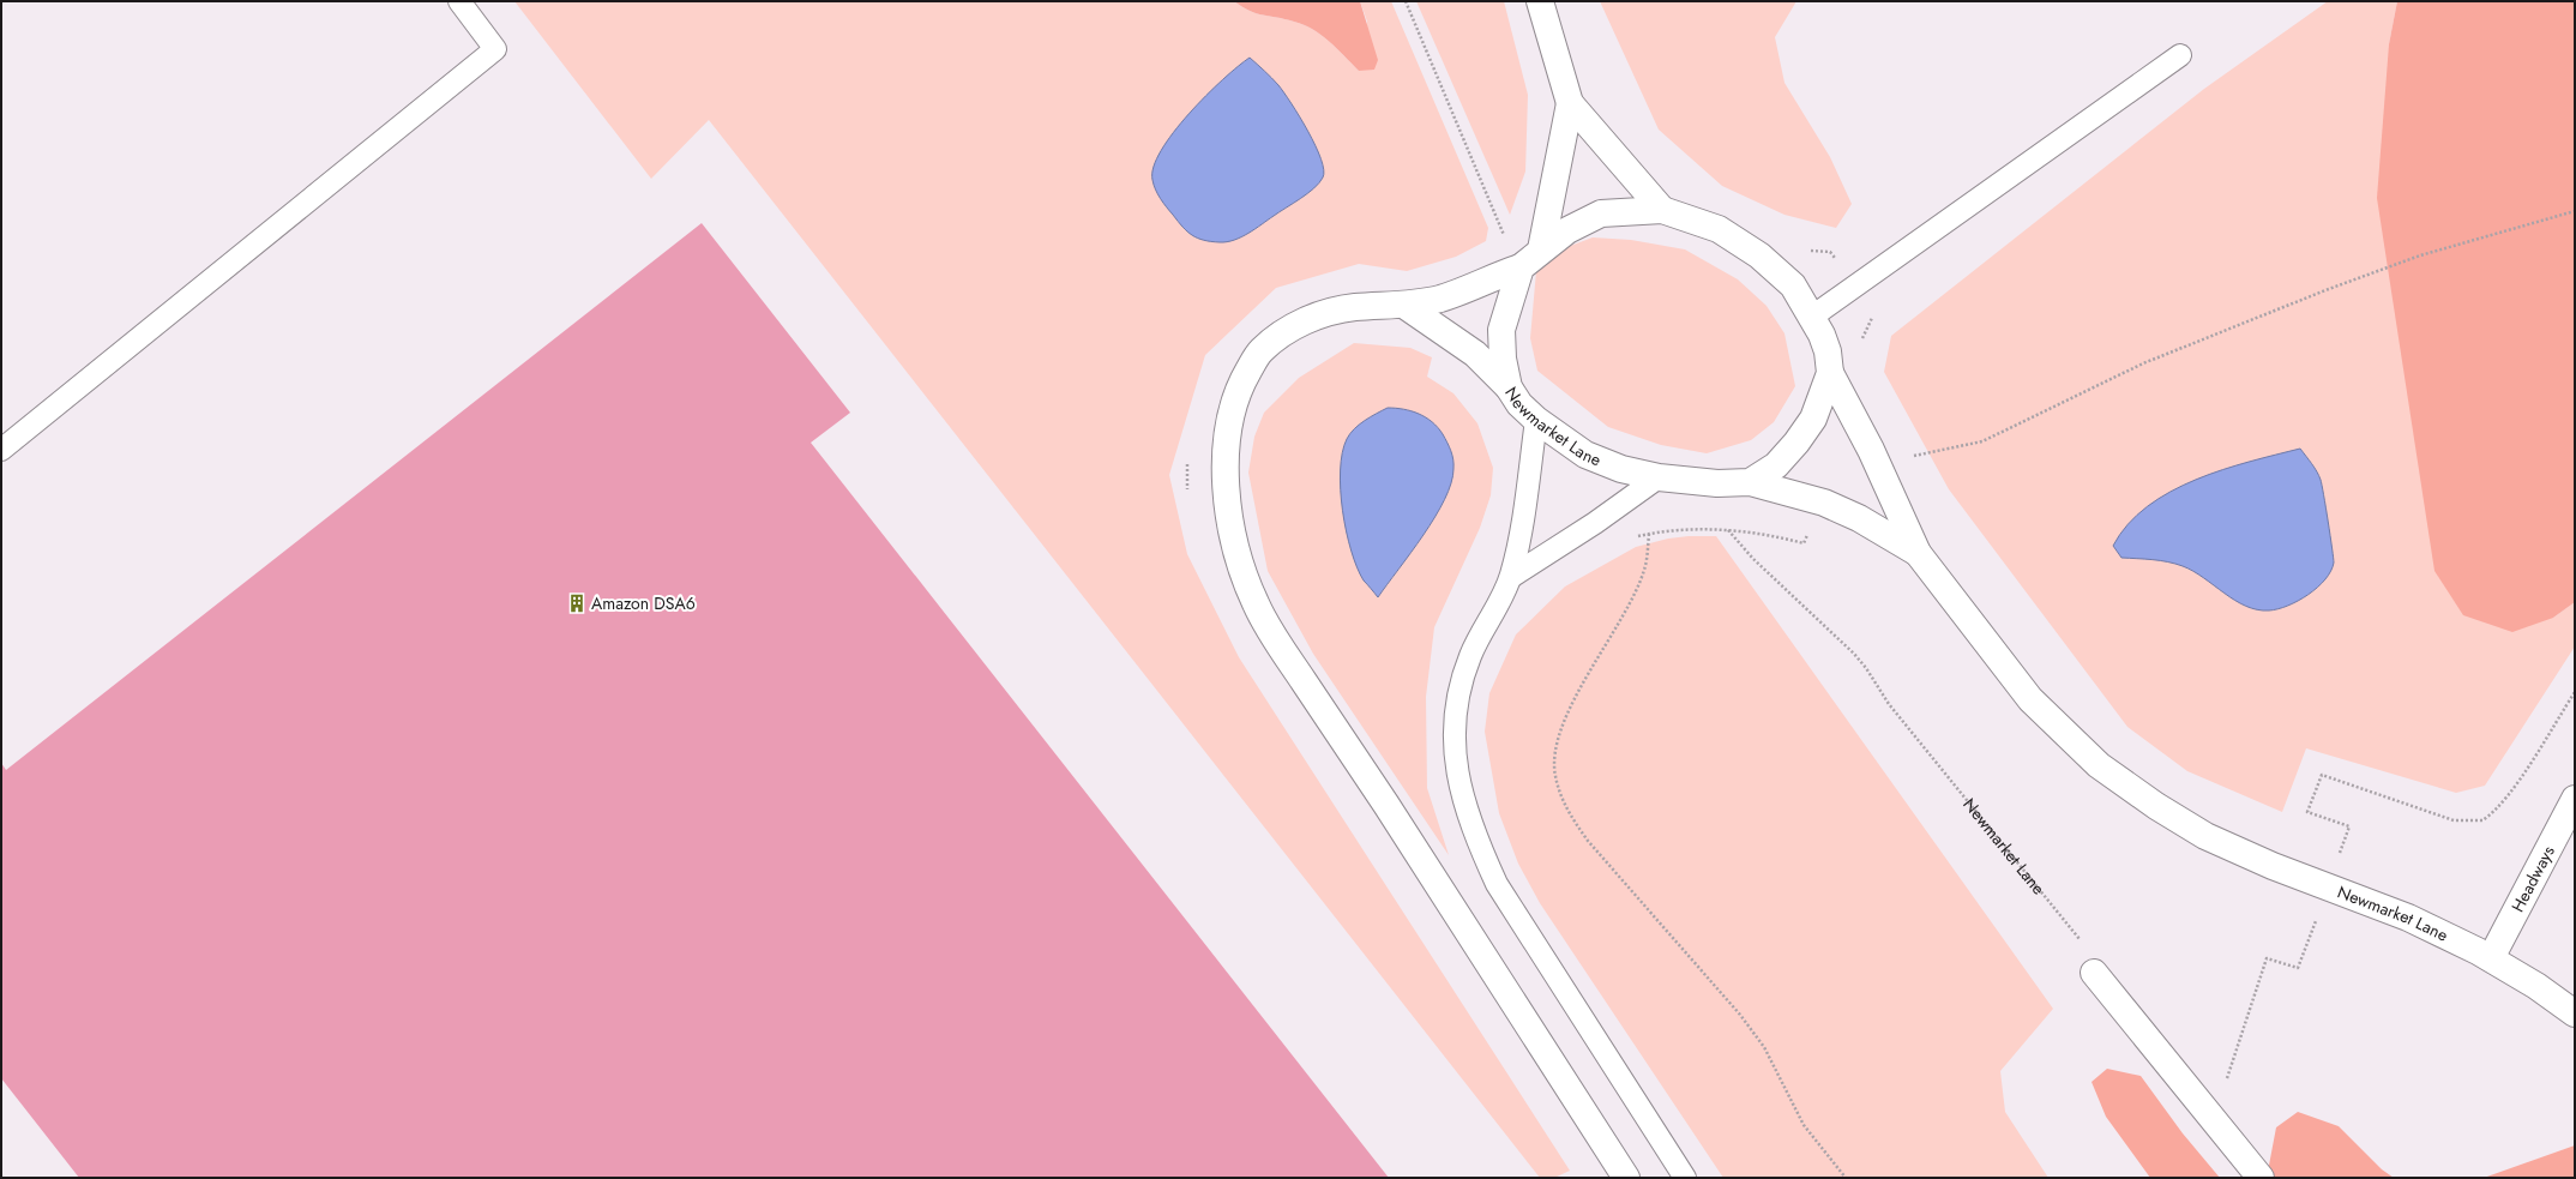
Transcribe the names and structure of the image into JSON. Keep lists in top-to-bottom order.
{
  "streets": {
    "main road": ["Newmarket Lane", "Headways"]
  },
  "crossings": [
    ["Newmarket Lane", "Headways"]
  ],
  "places": {
    "building": ["Amazon DSA6"]
  }
}
